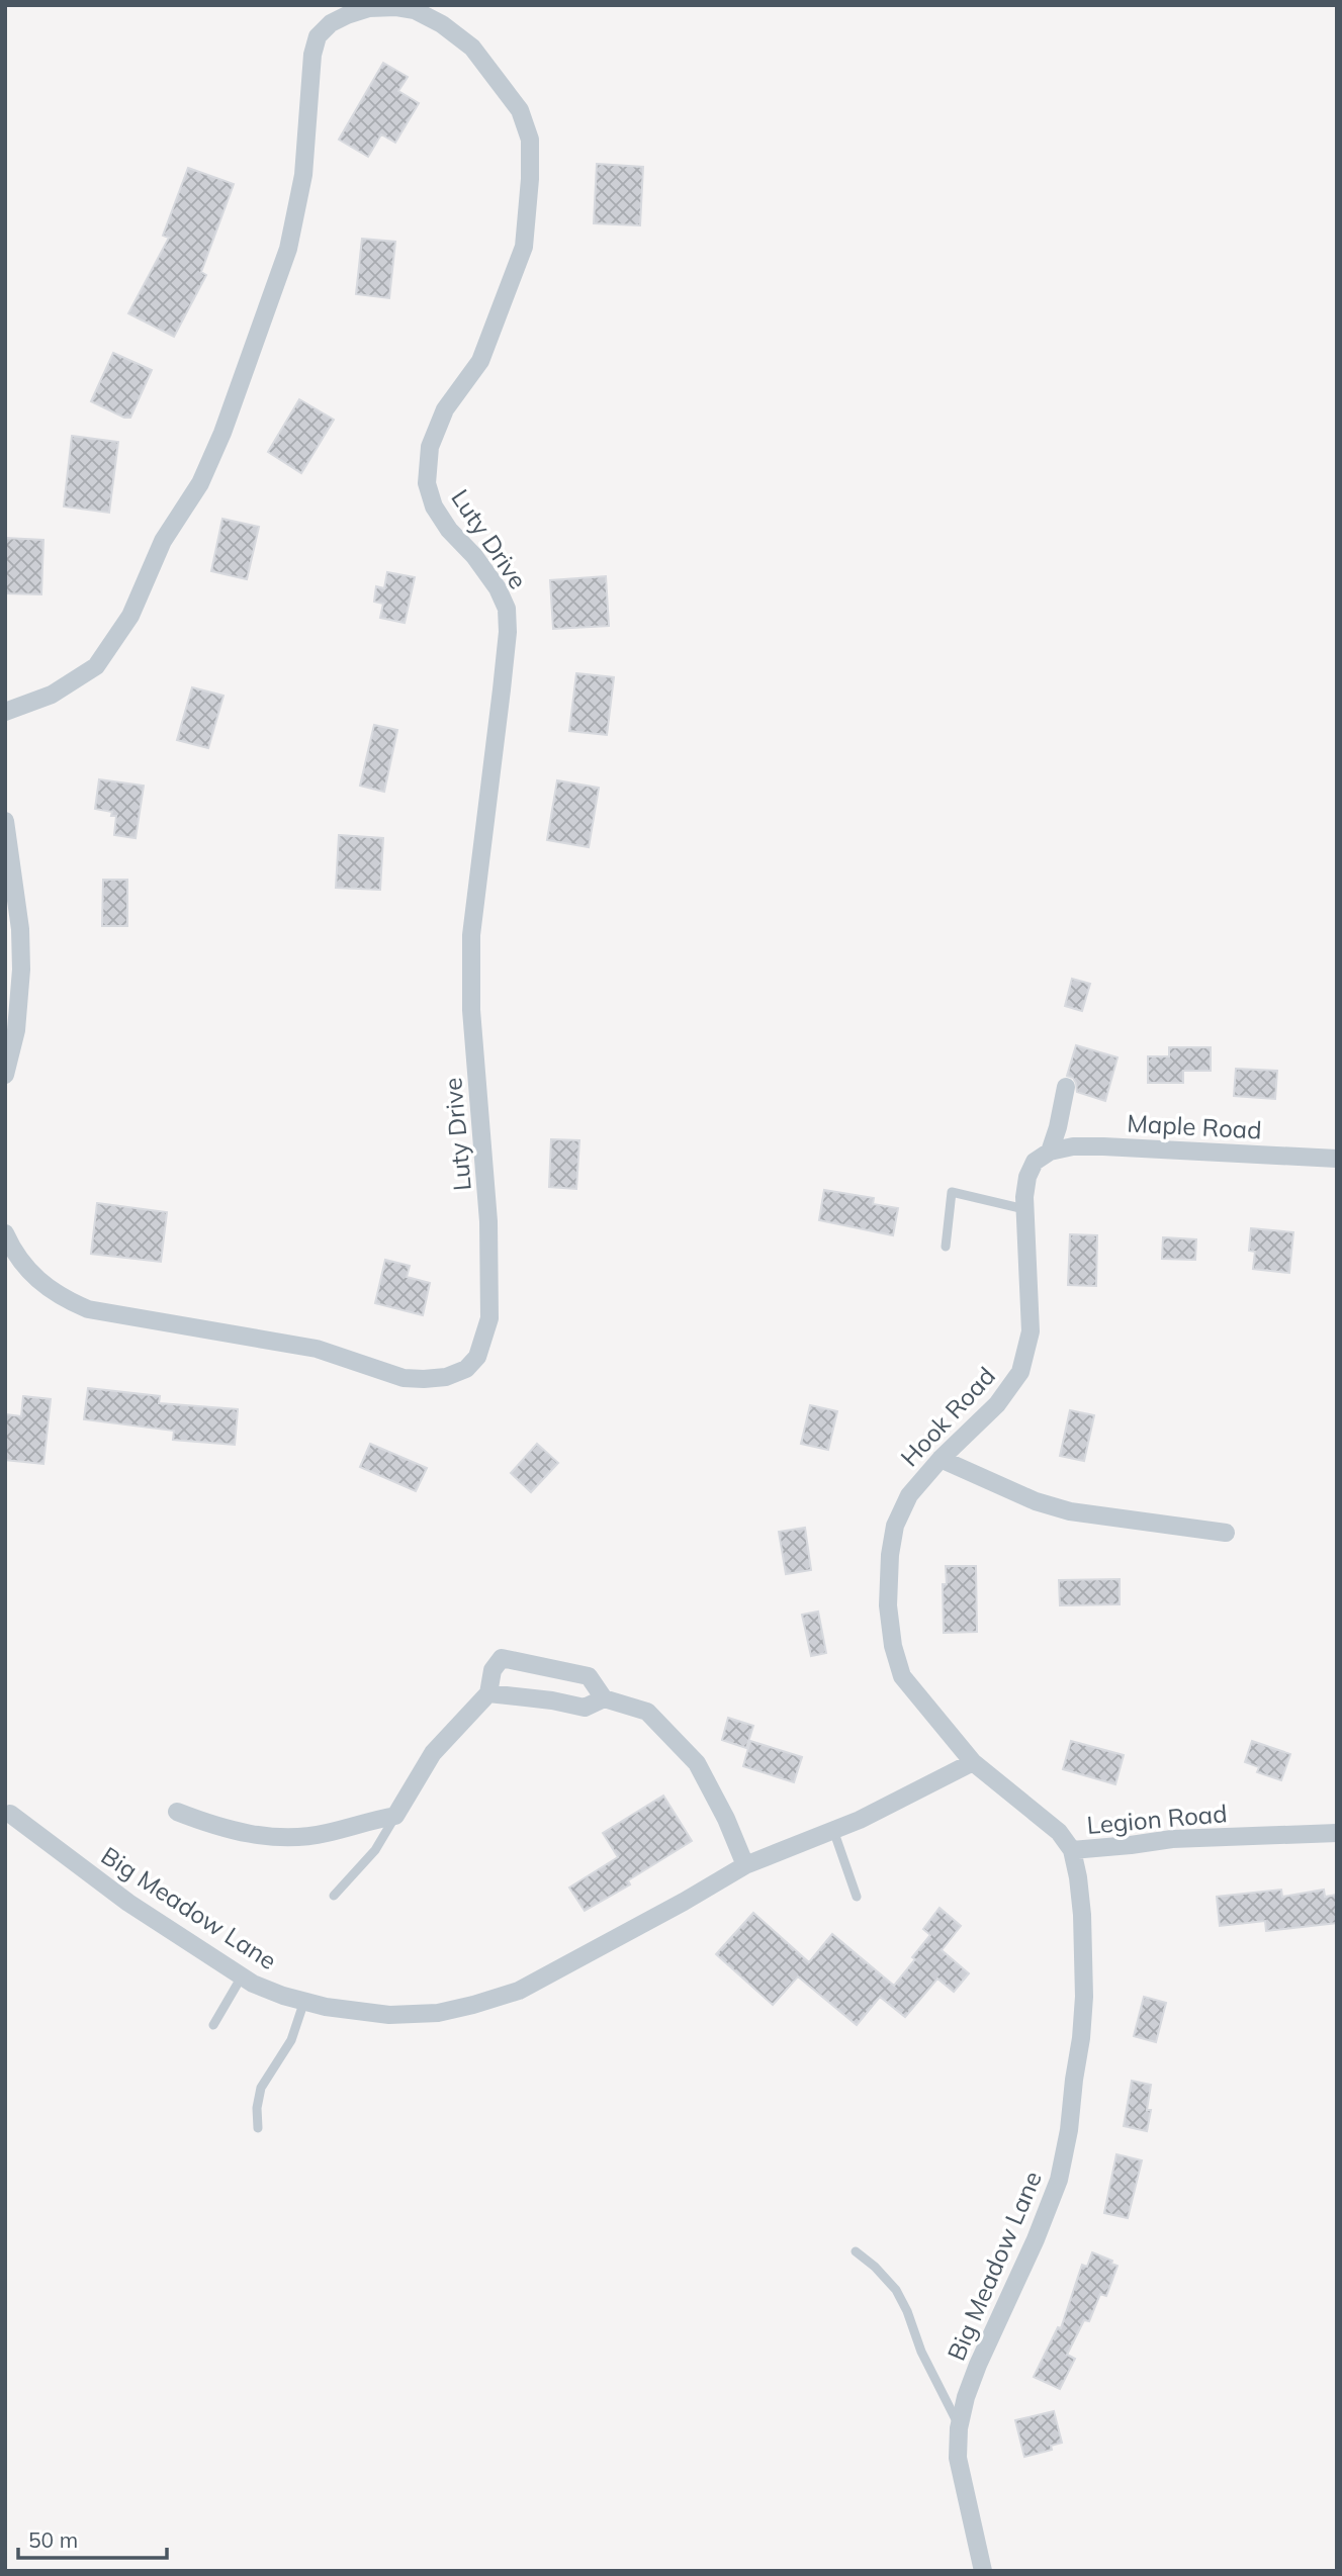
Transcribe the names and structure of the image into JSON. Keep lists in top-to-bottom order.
{
  "streets": {
    "street": [
      "Luty Drive",
      "Maple Road",
      "Hook Road",
      "Legion Road",
      "Big Meadow Lane"
    ]
  },
  "crossings": [
    ["Maple Road", "Hook Road"],
    ["Hook Road", "Legion Road"],
    ["Hook Road", "Big Meadow Lane"],
    ["Legion Road", "Big Meadow Lane"]
  ],
  "scale_bar": "50 m"
}
